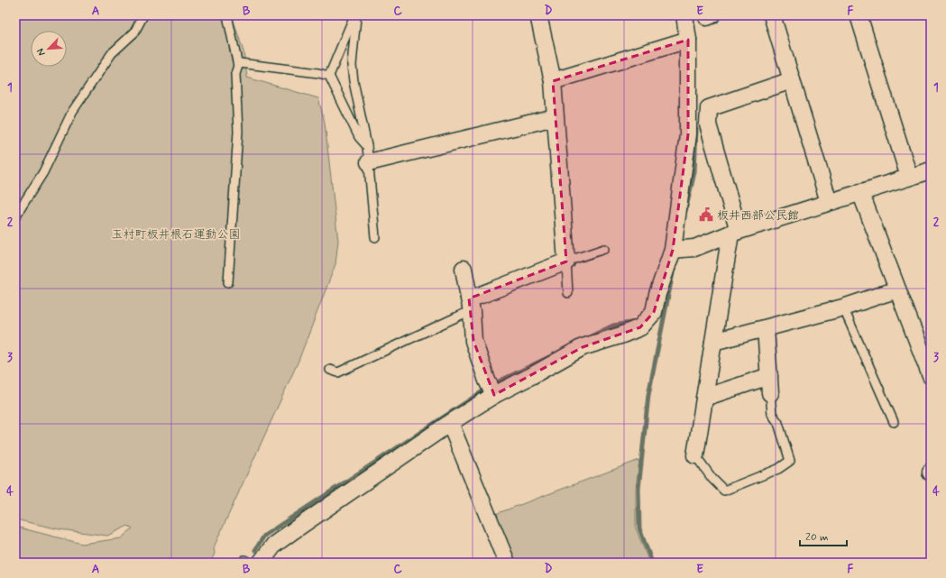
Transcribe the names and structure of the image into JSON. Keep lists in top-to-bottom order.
{
  "parks": ["玉村町板井根石運動公園"],
  "places": {
    "public building": ["板井西部公民館"]
  },
  "scale_bar": "20 m",
  "north": "bottom left",
  "grid": {
    "columns": [
      "A",
      "B",
      "C",
      "D",
      "E",
      "F"
    ],
    "rows": [
      "1",
      "2",
      "3",
      "4"
    ]
  }
}
